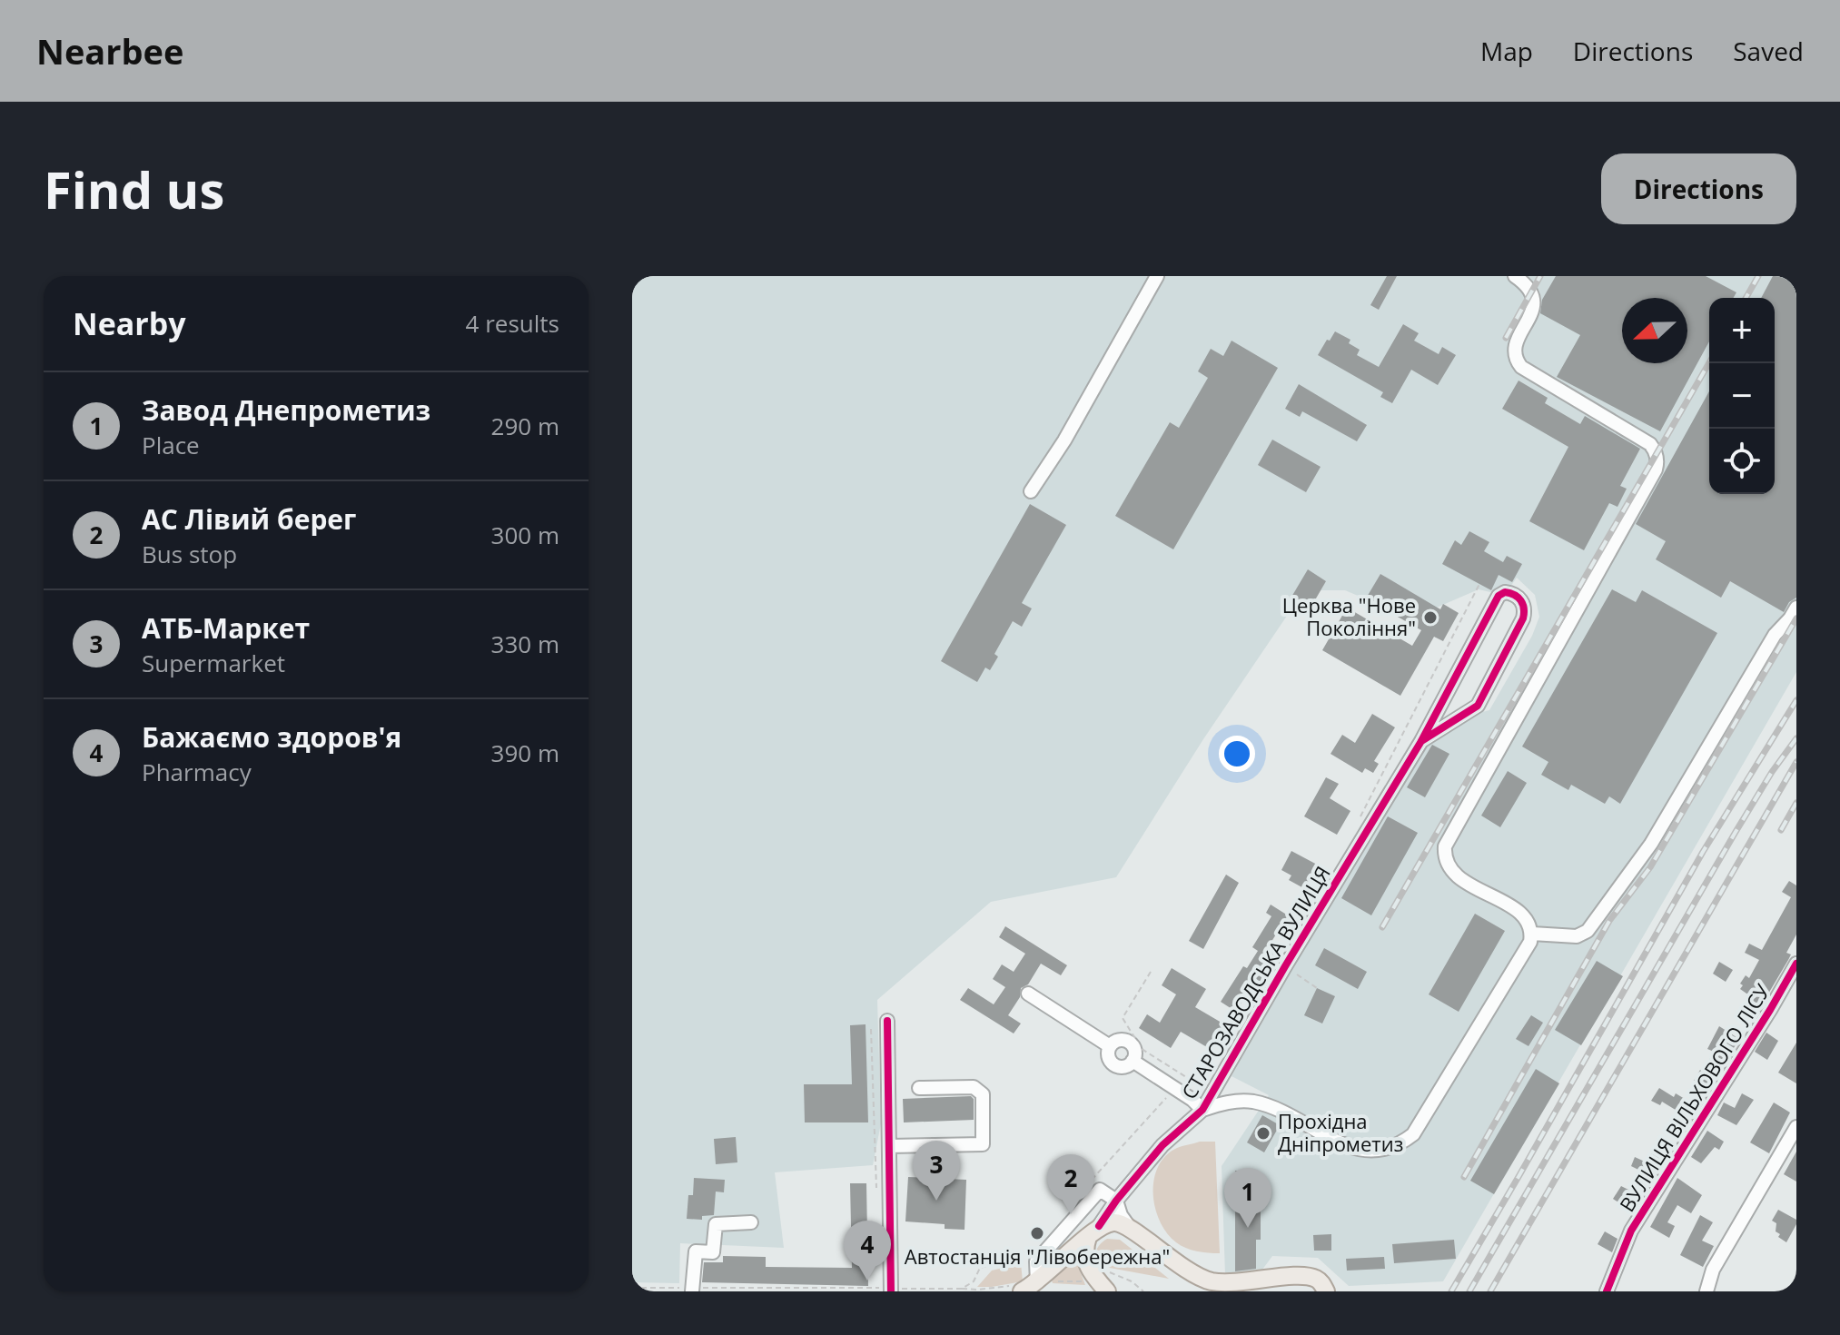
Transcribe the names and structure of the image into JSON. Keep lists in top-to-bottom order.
{
  "streets": {
    "street": ["СТАРОЗАВОДСЬКА ВУЛИЦЯ", "ВУЛИЦЯ ВІЛЬХОВОГО ЛІСУ"]
  },
  "places": ["Церква \"Нове Покоління\"", "Прохідна Дніпрометиз", "Автостанція \"Лівобережна\""],
  "north": "left",
  "page": {
    "header": "Nearbee",
    "nav": ["Map", "Directions", "Saved"],
    "buttons": "Directions",
    "title": "Find us",
    "heading": ["Nearby", "4 results"],
    "map_buttons": ["+", "−"],
    "list": [
      {
        "mark": "1",
        "name": "Завод Днепрометиз",
        "note": "Place",
        "value": "290 m"
      },
      {
        "mark": "2",
        "name": "АС Лівий берег",
        "note": "Bus stop",
        "value": "300 m"
      },
      {
        "mark": "3",
        "name": "АТБ-Маркет",
        "note": "Supermarket",
        "value": "330 m"
      },
      {
        "mark": "4",
        "name": "Бажаємо здоров'я",
        "note": "Pharmacy",
        "value": "390 m"
      }
    ],
    "pins": [
      "3",
      "2",
      "1",
      "4"
    ]
  }
}
